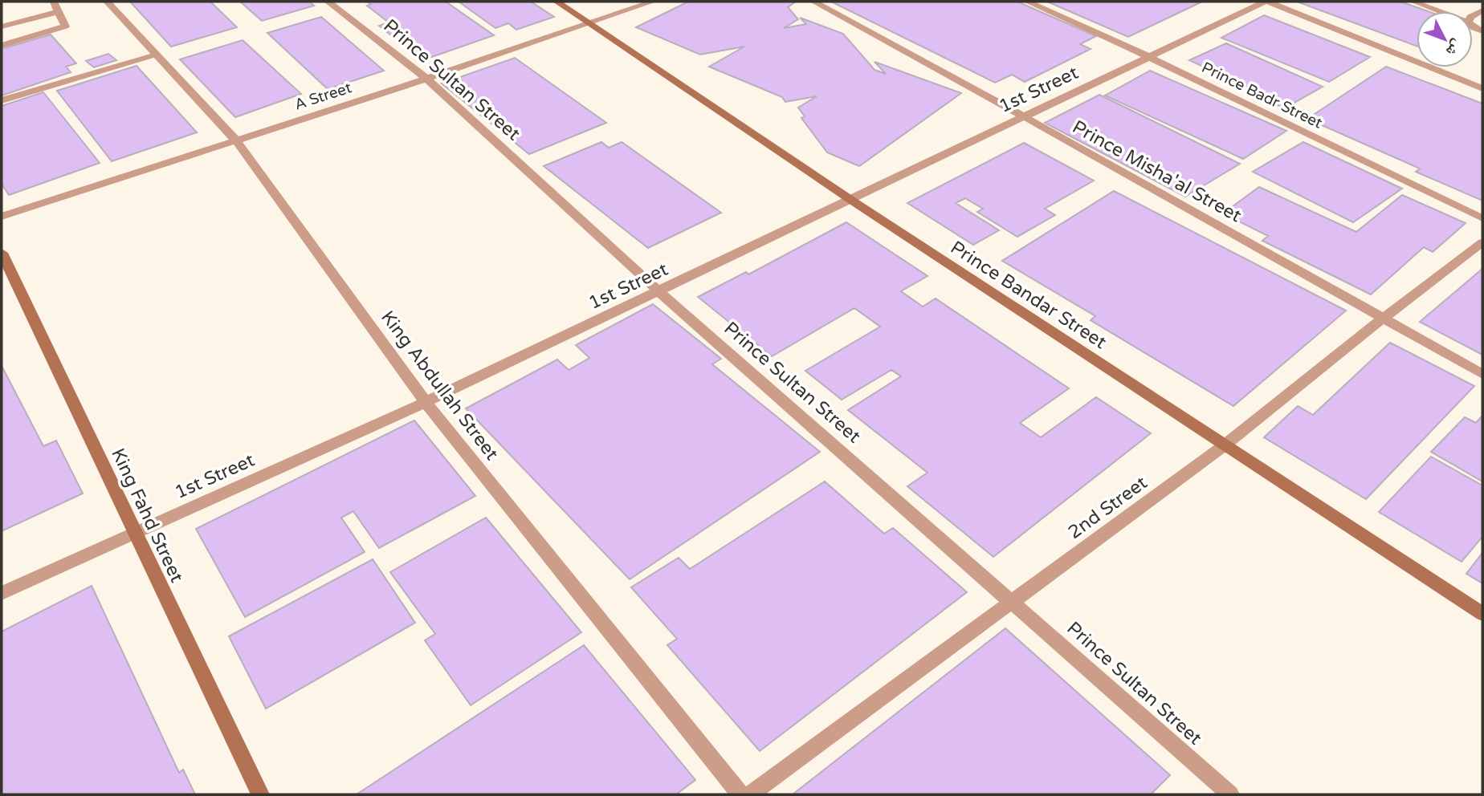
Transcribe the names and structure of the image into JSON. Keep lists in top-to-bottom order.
{
  "streets": {
    "street": [
      "Prince Sultan Street",
      "1st Street",
      "Prince Badr Street",
      "A Street",
      "Prince Misha'al Street",
      "Prince Bandar Street",
      "King Abdullah Street",
      "2nd Street",
      "King Fahd Street"
    ]
  },
  "crossings": [
    ["Prince Sultan Street", "1st Street"],
    ["Prince Sultan Street", "A Street"],
    ["Prince Sultan Street", "2nd Street"],
    ["1st Street", "Prince Badr Street"],
    ["1st Street", "Prince Misha'al Street"],
    ["1st Street", "Prince Bandar Street"],
    ["1st Street", "King Abdullah Street"],
    ["1st Street", "King Fahd Street"],
    ["A Street", "Prince Bandar Street"],
    ["A Street", "King Abdullah Street"],
    ["Prince Misha'al Street", "2nd Street"],
    ["Prince Bandar Street", "2nd Street"]
  ],
  "north": "bottom right"
}
